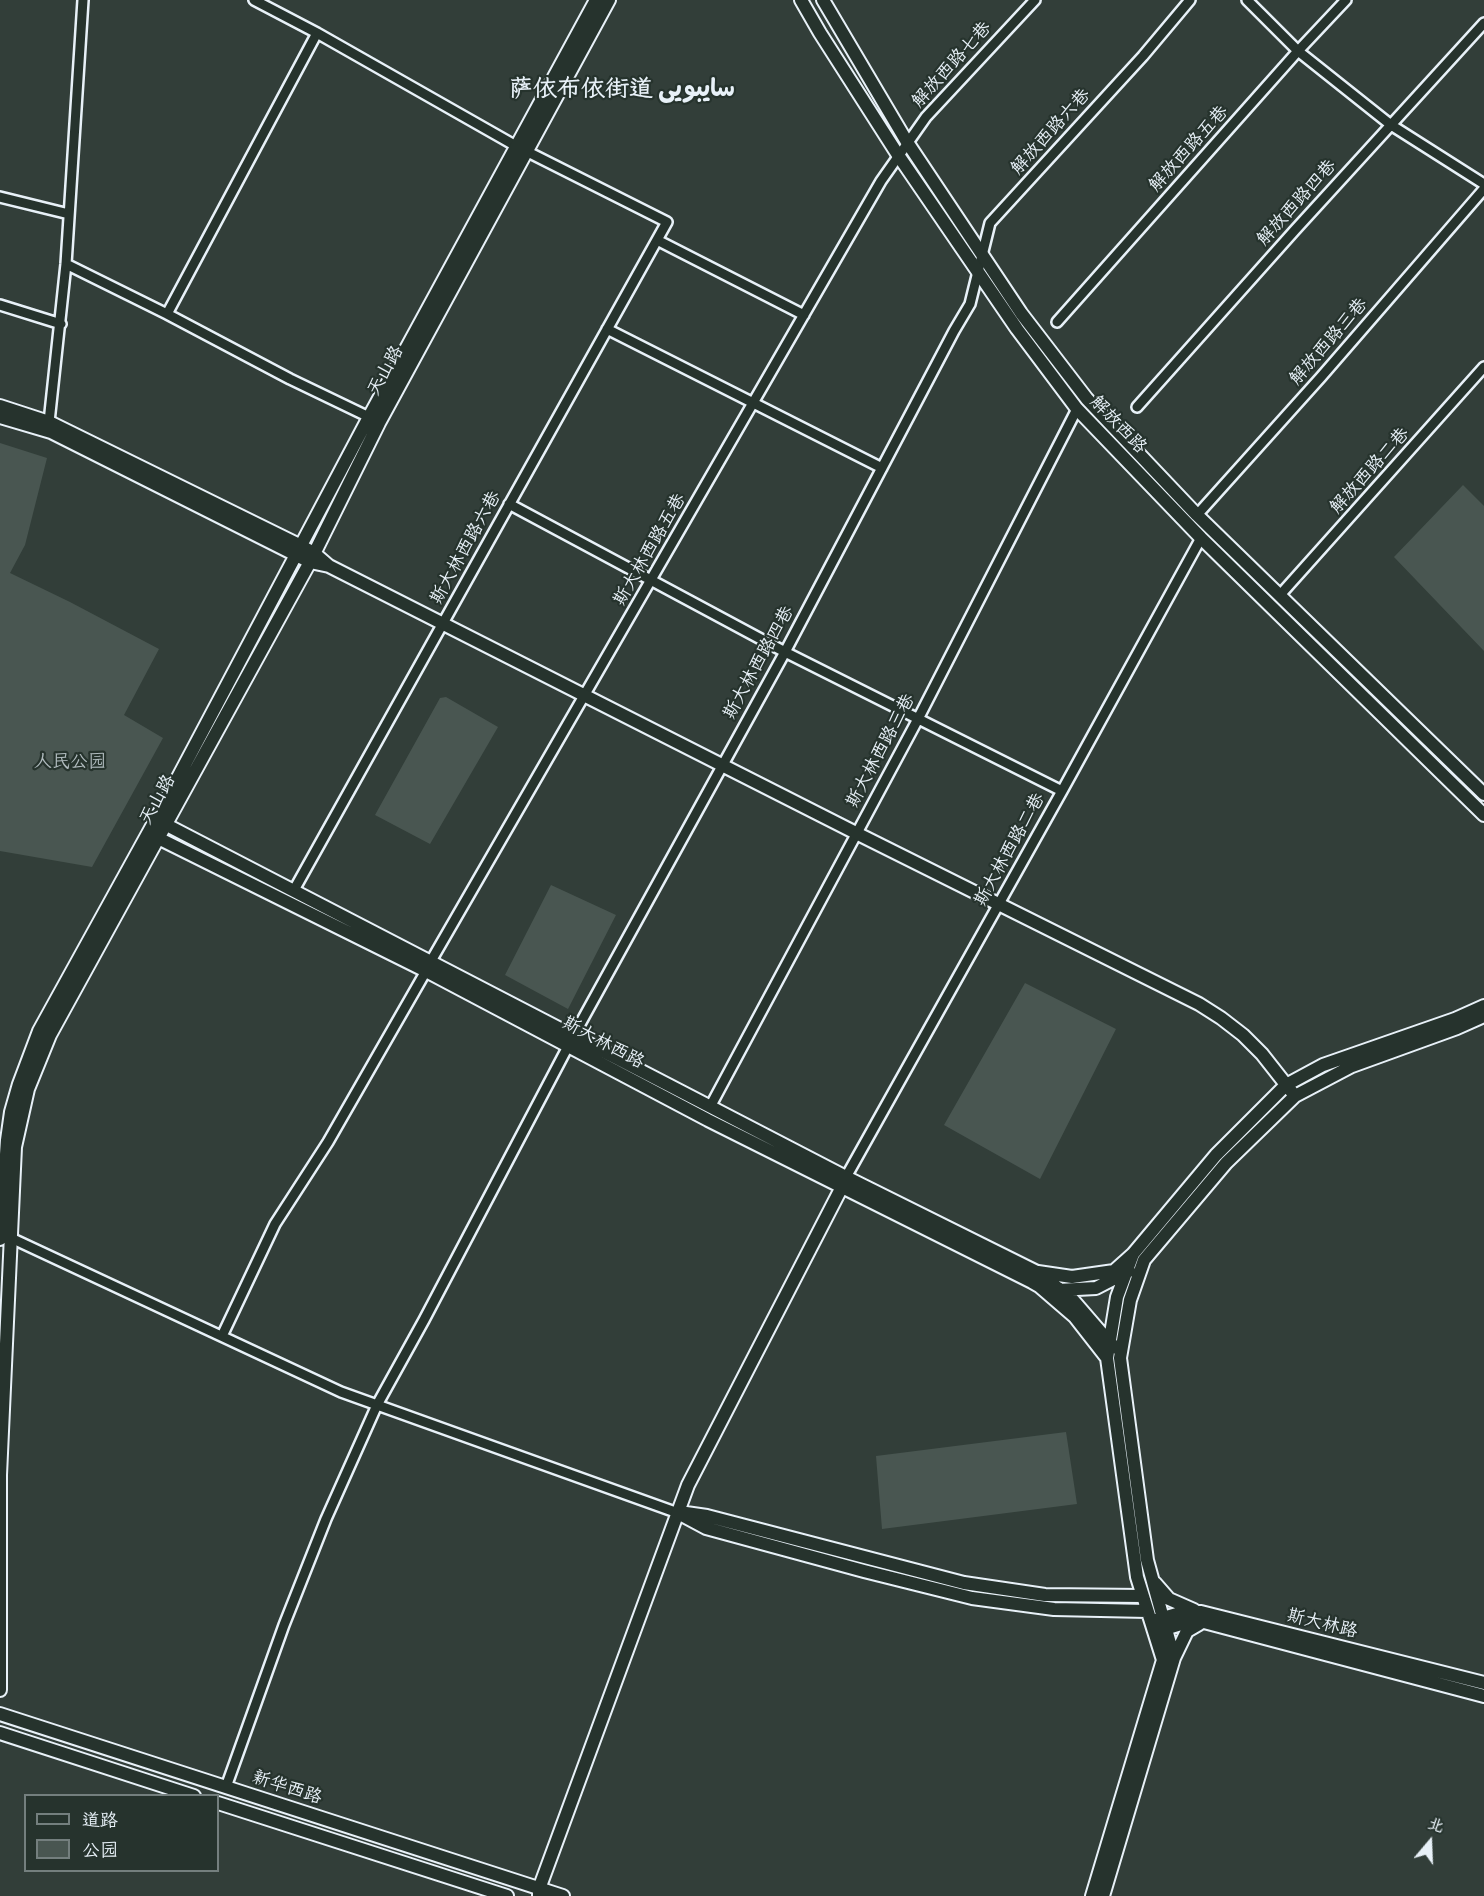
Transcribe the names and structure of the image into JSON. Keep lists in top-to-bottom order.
{
  "streets": {
    "main road": [
      "天山路",
      "解放西路",
      "斯大林西路",
      "斯大林路",
      "新华西路"
    ],
    "street": [
      "解放西路七巷",
      "解放西路六巷",
      "解放西路五巷",
      "解放西路四巷",
      "解放西路三巷",
      "解放西路二巷",
      "斯大林西路六巷",
      "斯大林西路五巷",
      "斯大林西路四巷",
      "斯大林西路三巷",
      "斯大林西路二巷"
    ]
  },
  "crossings": [
    ["解放西路七巷", "解放西路"],
    ["解放西路七巷", "斯大林西路五巷"],
    ["解放西路六巷", "解放西路"],
    ["解放西路六巷", "斯大林西路四巷"],
    ["解放西路三巷", "解放西路"],
    ["天山路", "斯大林西路六巷"],
    ["天山路", "斯大林西路"],
    ["解放西路", "解放西路二巷"],
    ["解放西路", "斯大林西路五巷"],
    ["解放西路", "斯大林西路三巷"],
    ["解放西路", "斯大林西路二巷"],
    ["斯大林西路六巷", "斯大林西路"],
    ["斯大林西路五巷", "斯大林西路"],
    ["斯大林西路四巷", "斯大林西路"],
    ["斯大林西路四巷", "新华西路"],
    ["斯大林西路三巷", "斯大林西路"],
    ["斯大林西路二巷", "斯大林西路"]
  ],
  "districts": ["萨依布依街道 سايبويى"],
  "parks": ["人民公园"],
  "legend": ["道路", "公园"],
  "north": "top"
}
